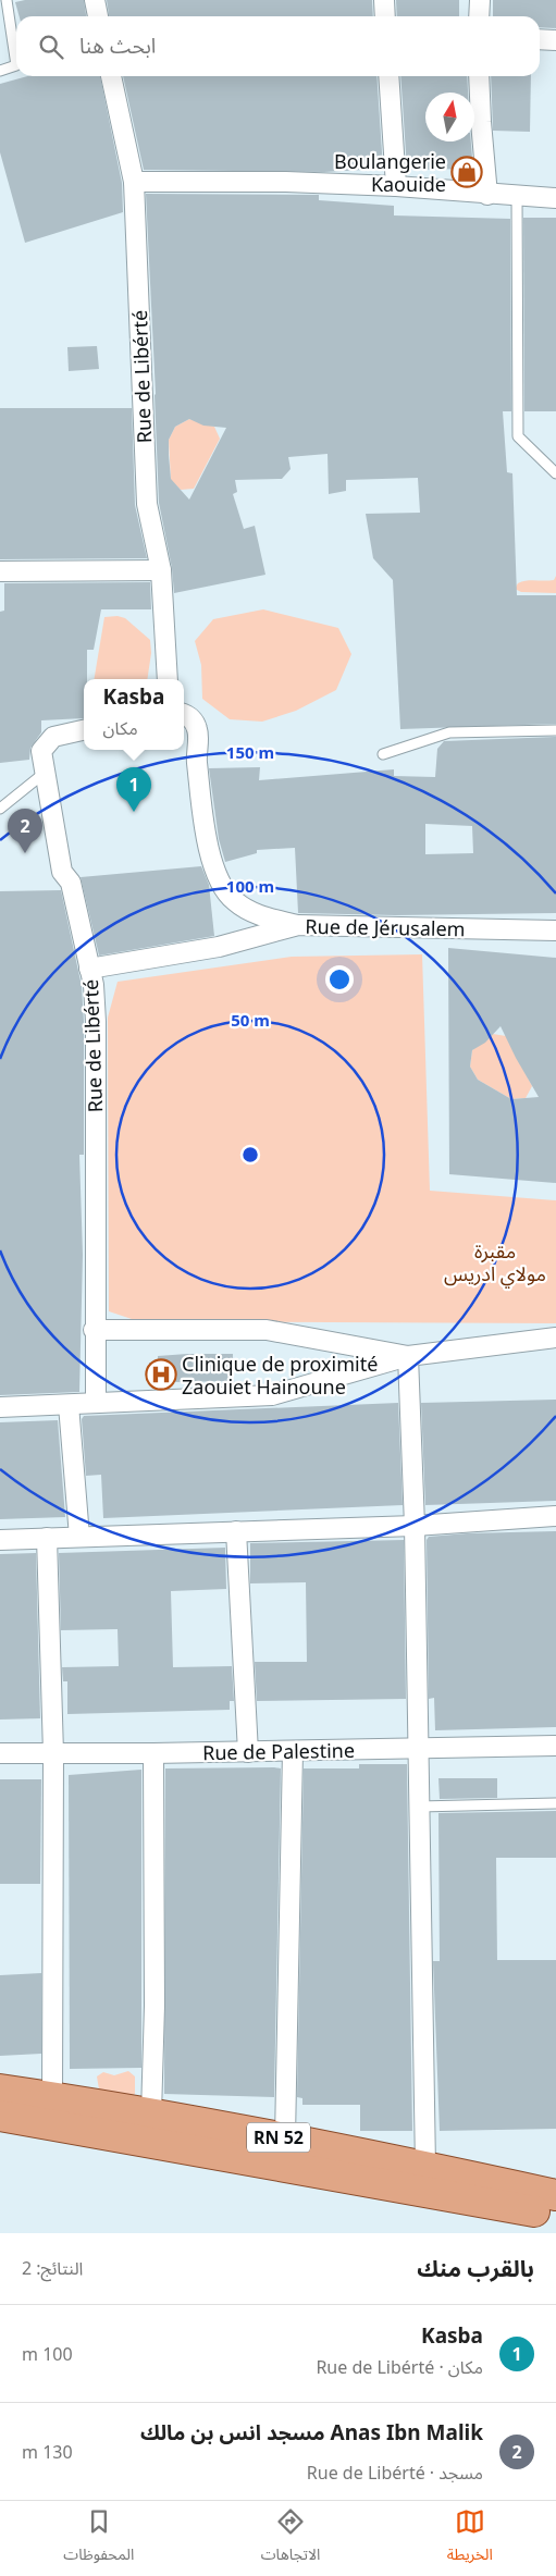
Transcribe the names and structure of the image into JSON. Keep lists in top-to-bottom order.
{
  "streets": {
    "main road": ["RN 52"],
    "street": ["Rue de Libérté", "Rue de Jérusalem", "Rue de Palestine"]
  },
  "crossings": [
    ["Rue de Libérté", "Rue de Jérusalem"]
  ],
  "parks": ["مقبرة مولاي ادريس"],
  "places": {
    "shop": ["Boulangerie Kaouide"],
    "hospital": ["Clinique de proximité Zaouiet Hainoune"]
  },
  "north": "top",
  "page": {
    "search": "ابحث هنا",
    "popup": ["Kasba", "مكان"],
    "pins": ["1", "2"],
    "heading": ["بالقرب منك", "النتائج: 2"],
    "list": [
      {
        "mark": "1",
        "name": "Kasba",
        "note": "مكان · Rue de Libérté",
        "value": "100 m"
      },
      {
        "mark": "2",
        "name": "Anas Ibn Malik مسجد انس بن مالك",
        "note": "مسجد · Rue de Libérté",
        "value": "130 m"
      }
    ],
    "nav": ["الخريطة", "الاتجاهات", "المحفوظات"]
  },
  "rings": ["150 m", "100 m", "50 m"]
}
